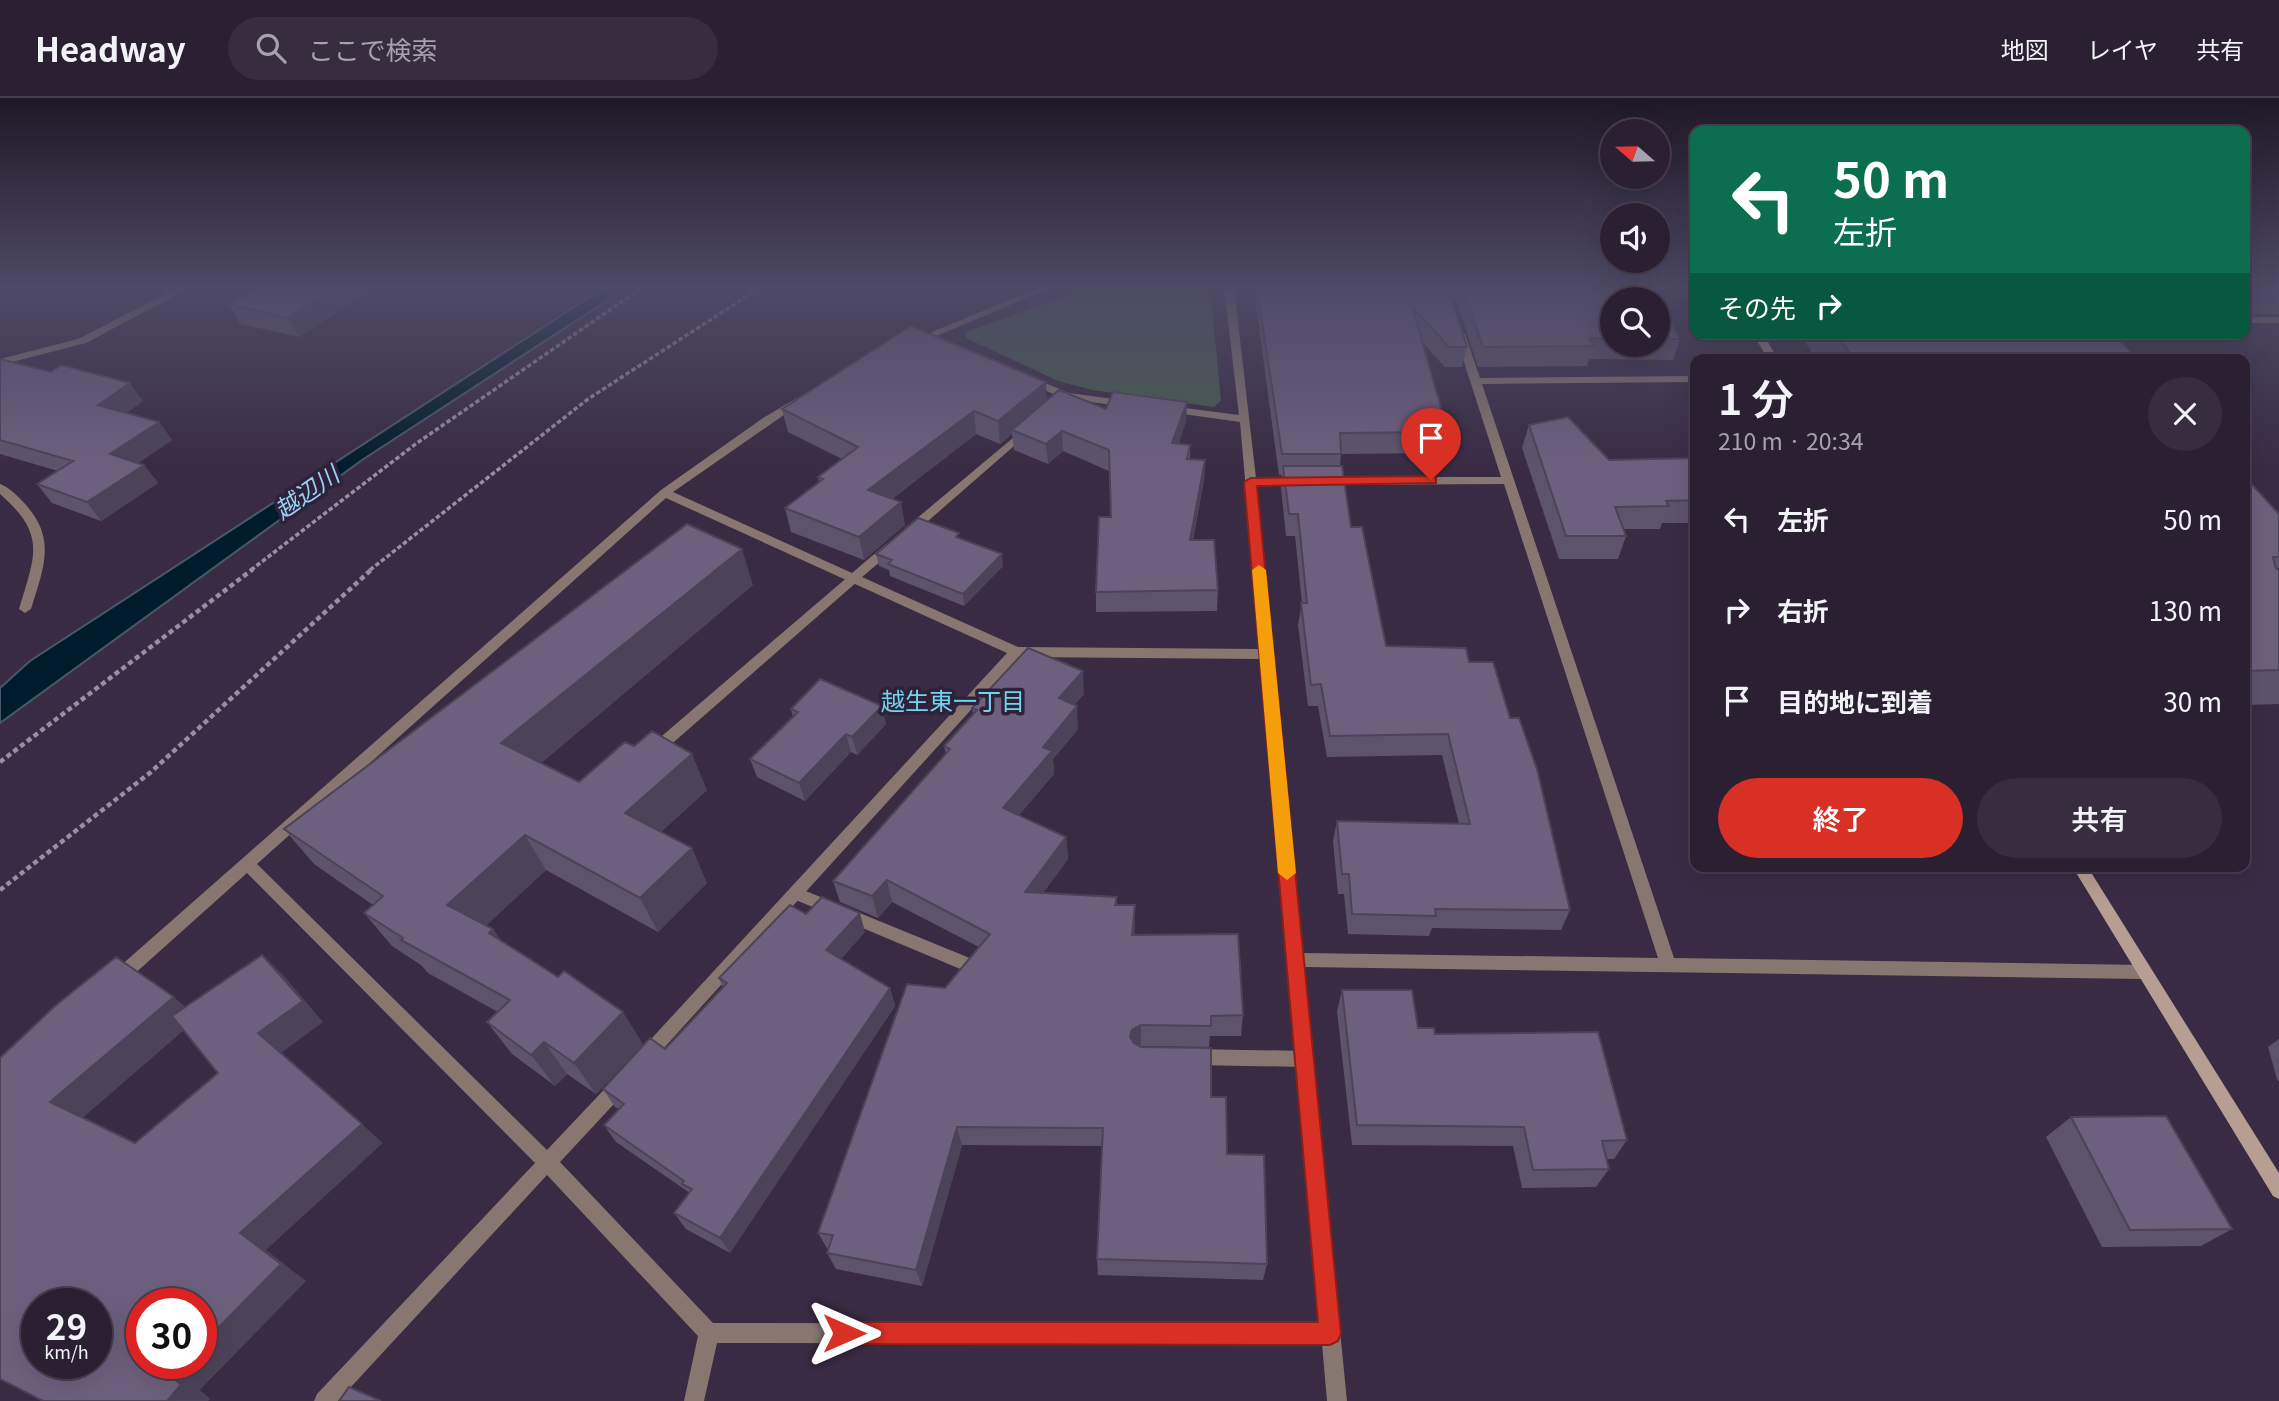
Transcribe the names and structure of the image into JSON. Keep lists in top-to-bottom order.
{
  "districts": ["越生東一丁目"],
  "water": ["越辺川"],
  "north": "left",
  "page": {
    "header": "Headway",
    "search": "ここで検索",
    "nav": ["地図", "レイヤ", "共有"],
    "turn": ["50 m", "左折"],
    "then": "その先",
    "heading": ["1 分", "210 m · 20:34"],
    "list": [
      {
        "name": "左折",
        "value": "50 m"
      },
      {
        "name": "右折",
        "value": "130 m"
      },
      {
        "name": "目的地に到着",
        "value": "30 m"
      }
    ],
    "buttons": ["終了", "共有"],
    "speed": "29 km/h",
    "limit": "30"
  }
}
